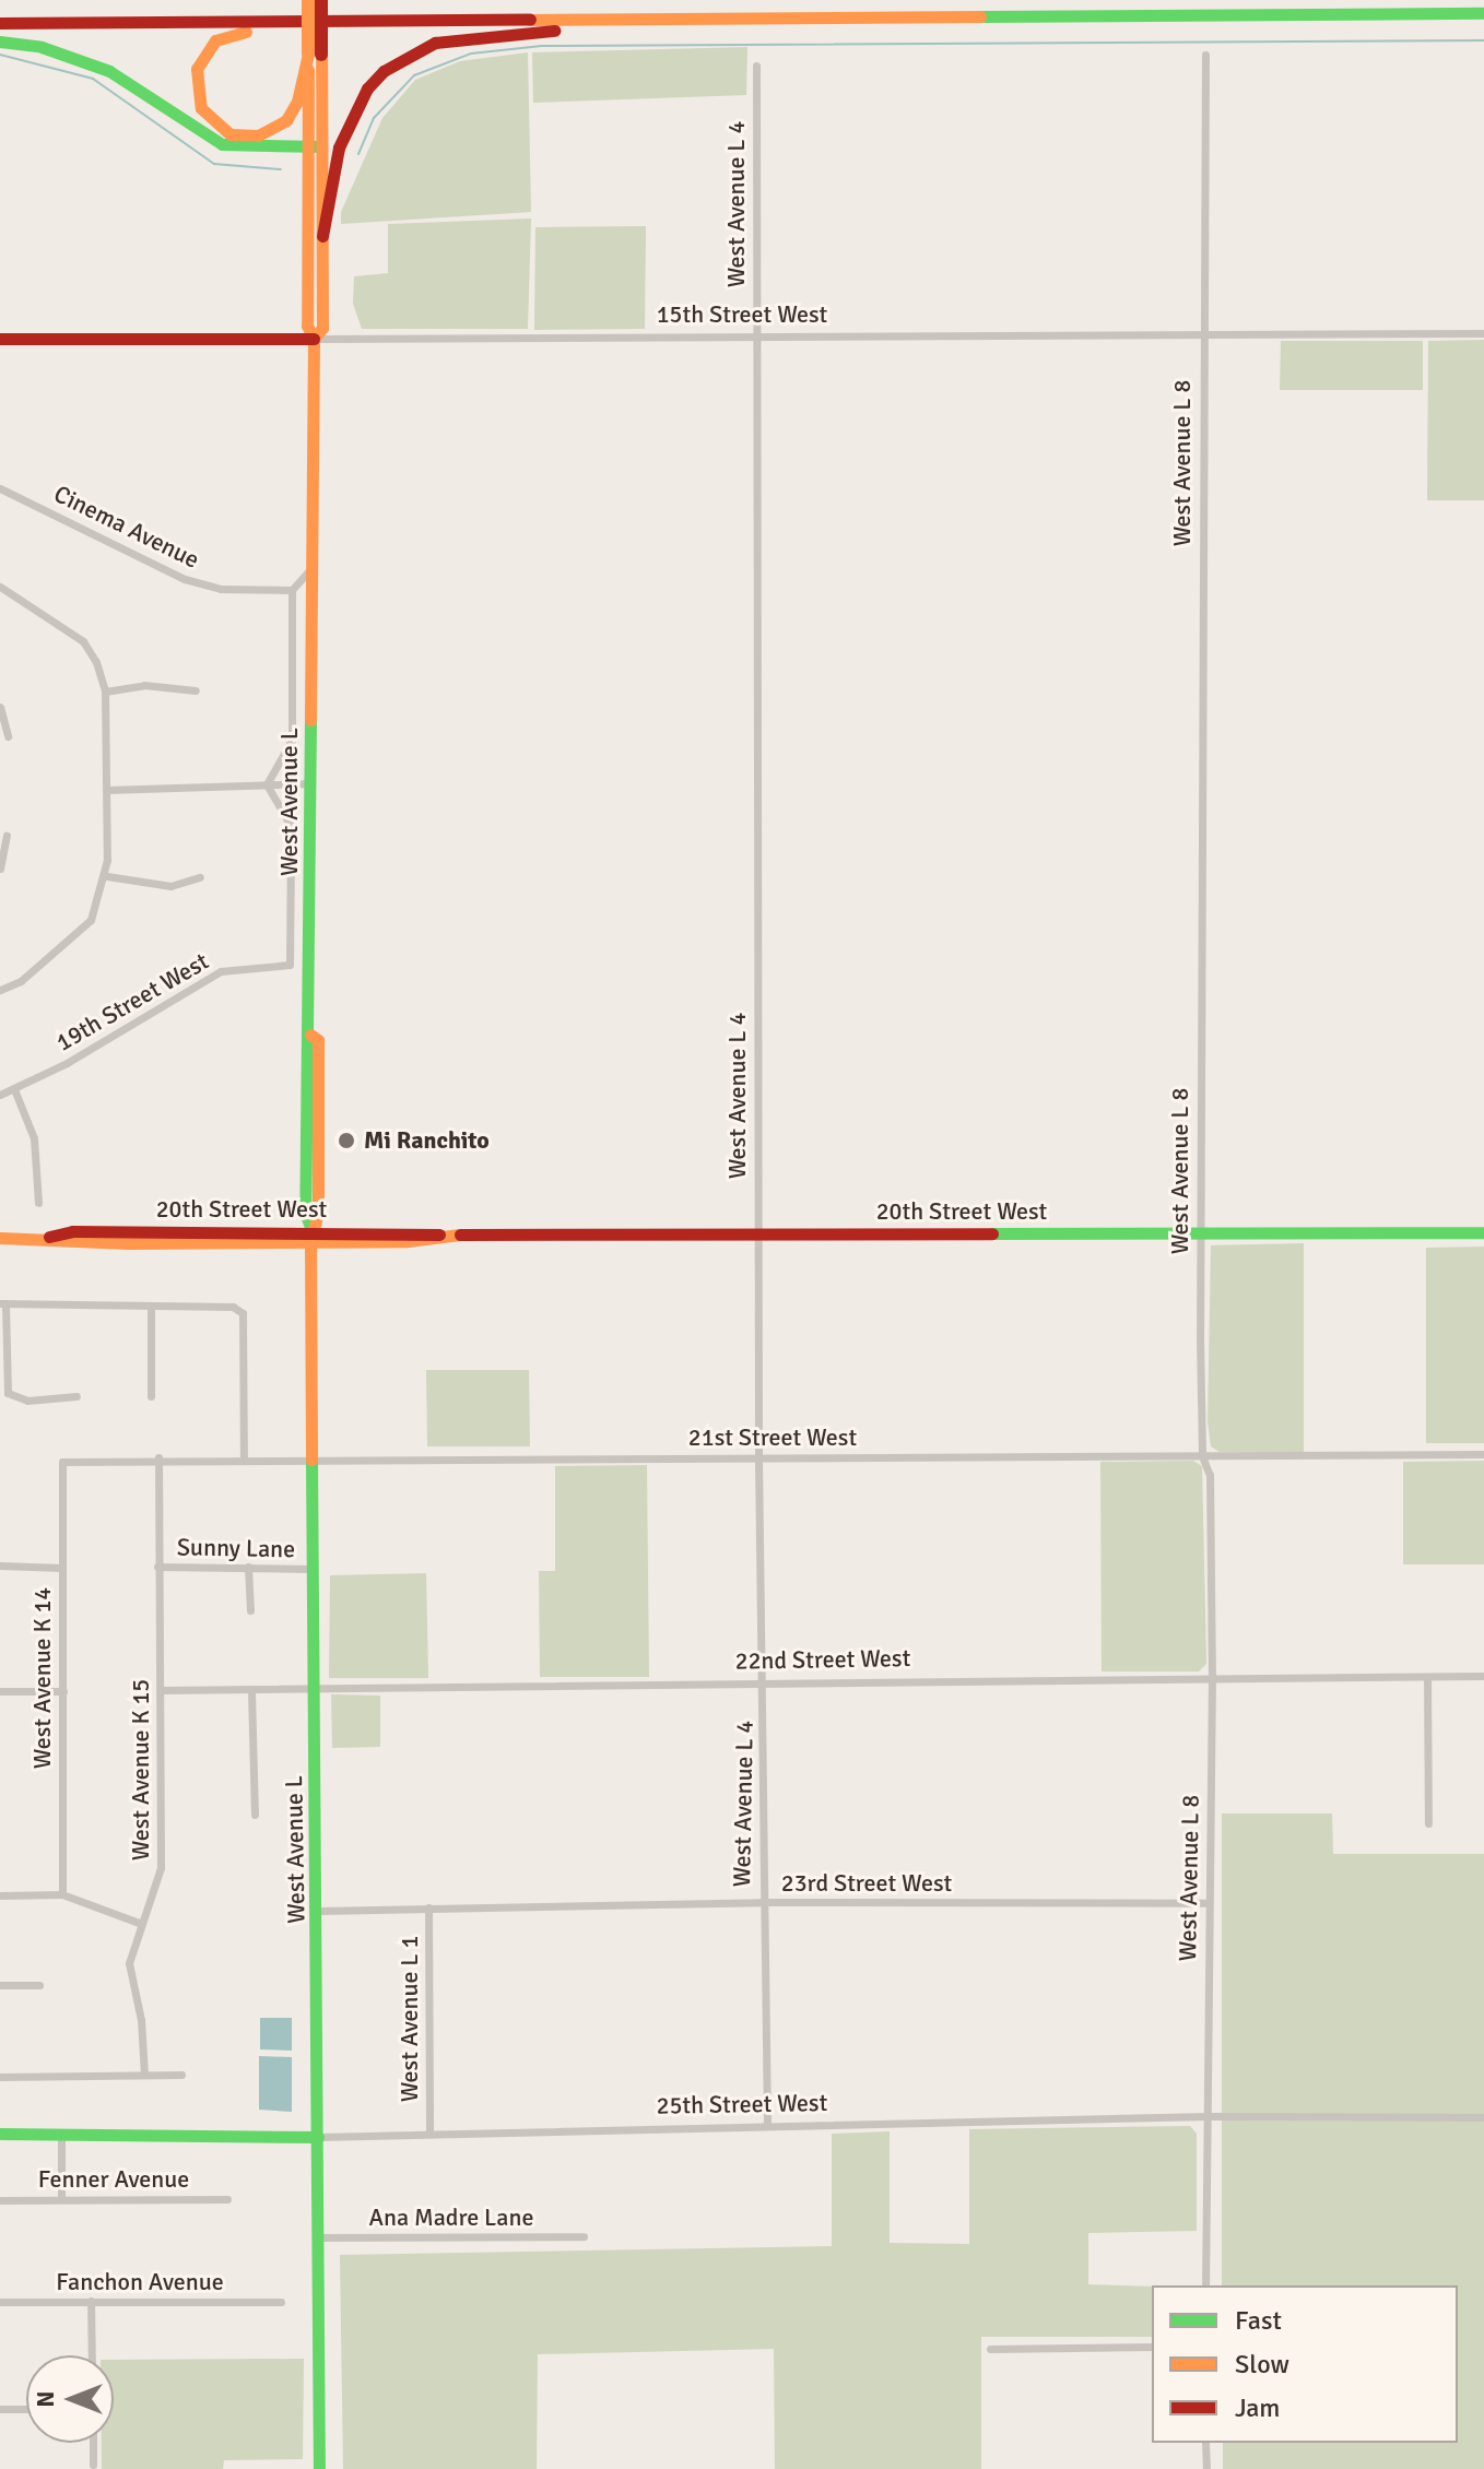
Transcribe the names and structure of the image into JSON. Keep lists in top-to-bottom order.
{
  "streets": {
    "main road": [
      "15th Street West",
      "West Avenue L",
      "20th Street West",
      "25th Street West"
    ],
    "street": [
      "West Avenue L 4",
      "West Avenue L 8",
      "Cinema Avenue",
      "19th Street West",
      "21st Street West",
      "Sunny Lane",
      "22nd Street West",
      "West Avenue K 14",
      "West Avenue K 15",
      "23rd Street West",
      "West Avenue L 1",
      "Fenner Avenue",
      "Ana Madre Lane",
      "Fanchon Avenue"
    ]
  },
  "crossings": [
    ["West Avenue L 4", "15th Street West"],
    ["West Avenue L 4", "20th Street West"],
    ["West Avenue L 4", "21st Street West"],
    ["West Avenue L 4", "22nd Street West"],
    ["West Avenue L 4", "23rd Street West"],
    ["West Avenue L 4", "25th Street West"],
    ["15th Street West", "West Avenue L 8"],
    ["15th Street West", "West Avenue L"],
    ["West Avenue L 8", "20th Street West"],
    ["West Avenue L 8", "21st Street West"],
    ["West Avenue L 8", "22nd Street West"],
    ["West Avenue L 8", "23rd Street West"],
    ["West Avenue L 8", "25th Street West"],
    ["Cinema Avenue", "West Avenue L"],
    ["West Avenue L", "19th Street West"],
    ["West Avenue L", "20th Street West"],
    ["West Avenue L", "21st Street West"],
    ["West Avenue L", "Sunny Lane"],
    ["West Avenue L", "22nd Street West"],
    ["West Avenue L", "23rd Street West"],
    ["West Avenue L", "25th Street West"],
    ["West Avenue L", "Ana Madre Lane"],
    ["21st Street West", "West Avenue K 14"],
    ["21st Street West", "West Avenue K 15"],
    ["Sunny Lane", "West Avenue K 15"],
    ["22nd Street West", "West Avenue K 15"],
    ["23rd Street West", "West Avenue L 1"],
    ["West Avenue L 1", "25th Street West"]
  ],
  "places": ["Mi Ranchito"],
  "legend": ["Fast", "Slow", "Jam"],
  "north": "left"
}
